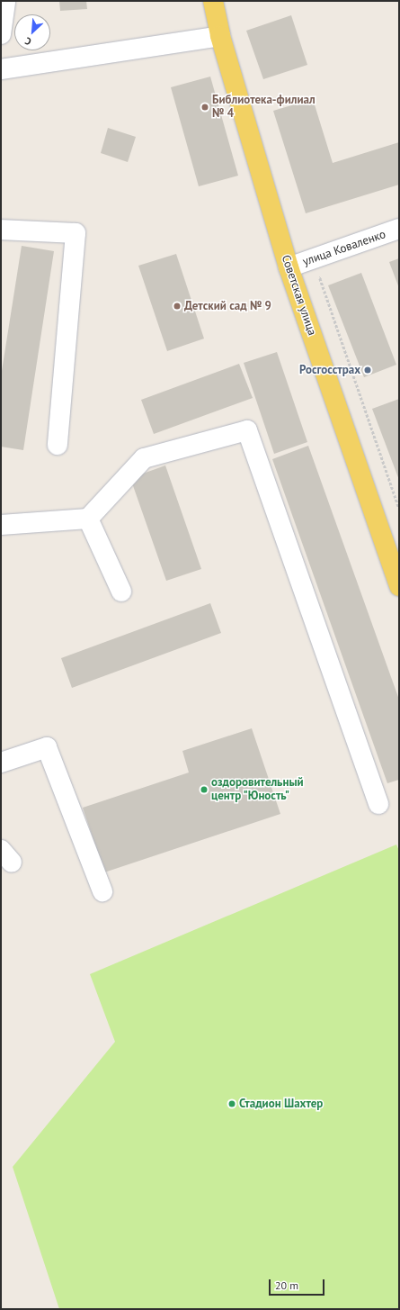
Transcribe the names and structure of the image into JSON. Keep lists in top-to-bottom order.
{
  "streets": {
    "main road": ["Советская улица"],
    "street": ["улица Коваленко"]
  },
  "crossings": [
    ["улица Коваленко", "Советская улица"]
  ],
  "places": [
    "Библиотека-филиал № 4",
    "Детский сад № 9",
    "Росгосстрах",
    "оздоровительный центр \"Юность\"",
    "Стадион Шахтер"
  ],
  "scale_bar": "20 m",
  "north": "bottom left"
}
